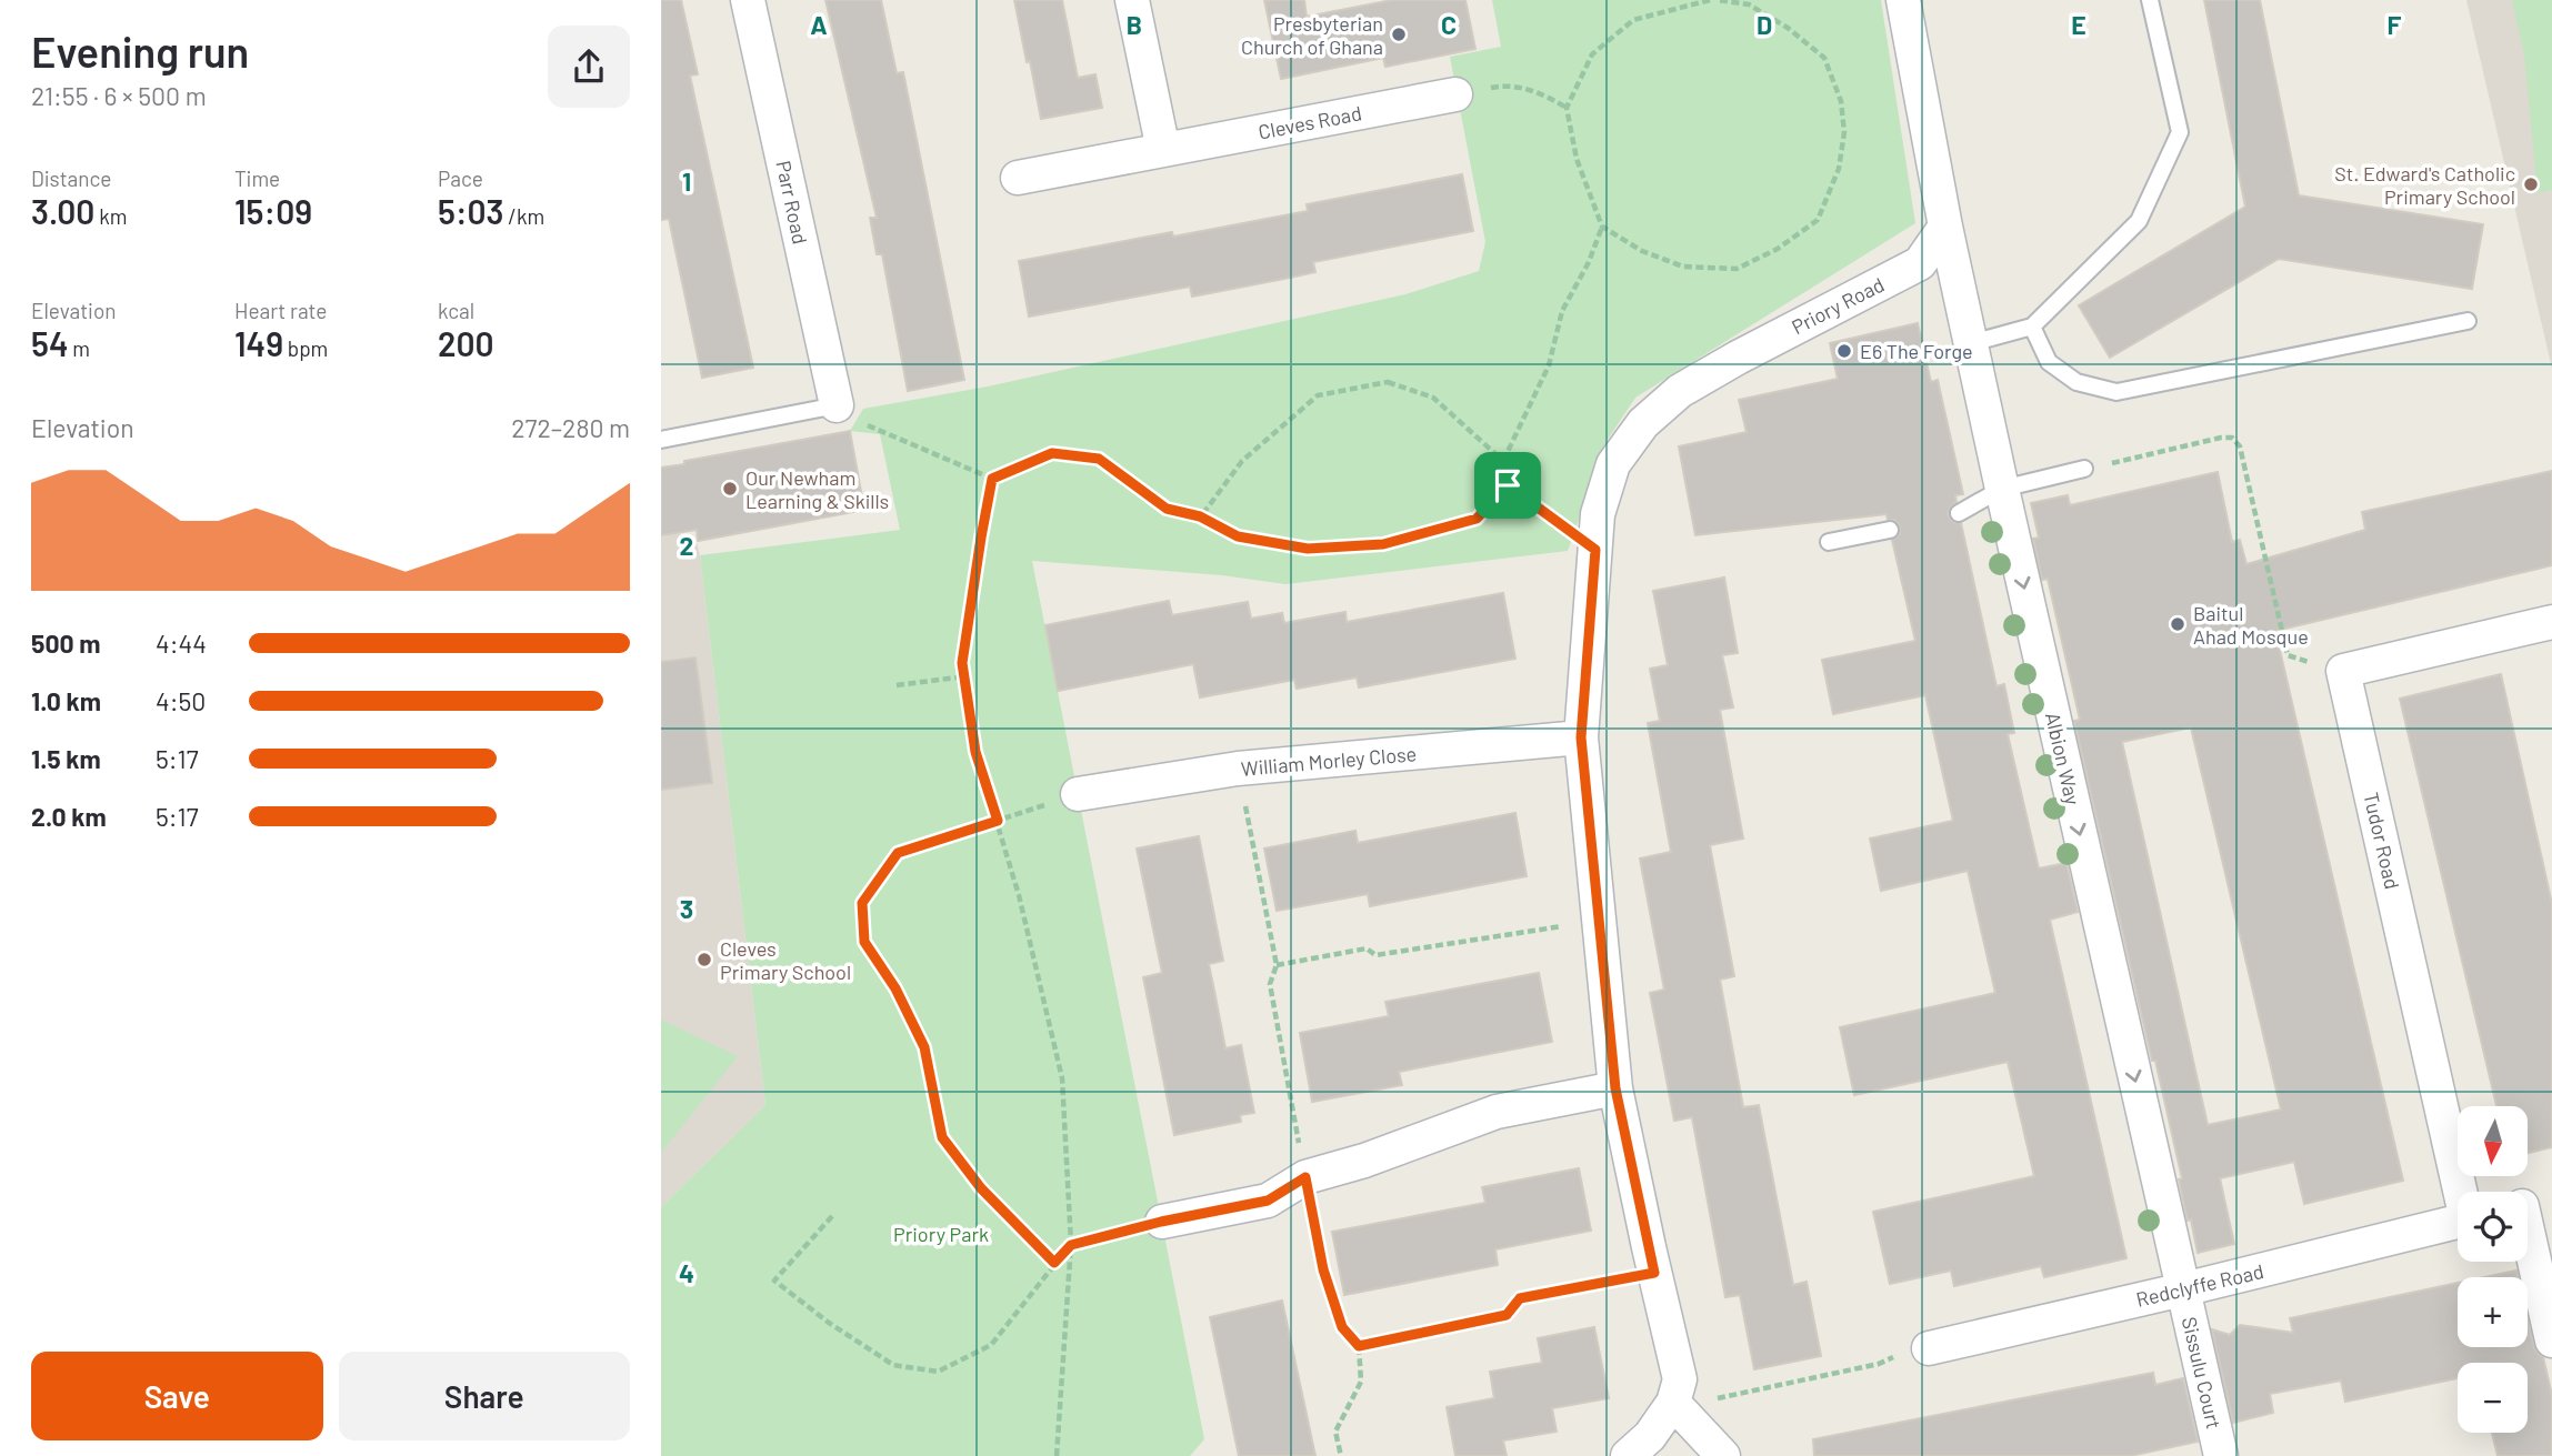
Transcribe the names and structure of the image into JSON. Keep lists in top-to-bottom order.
{
  "streets": {
    "street": [
      "Cleves Road",
      "Parr Road",
      "Priory Road",
      "Albion Way",
      "William Morley Close",
      "Tudor Road",
      "Redclyffe Road",
      "Sissulu Court"
    ]
  },
  "crossings": [
    ["Priory Road", "Albion Way"],
    ["Albion Way", "Redclyffe Road"],
    ["Albion Way", "Sissulu Court"],
    ["Redclyffe Road", "Sissulu Court"]
  ],
  "one_way": ["Albion Way"],
  "parks": ["Priory Park"],
  "places": [
    "Presbyterian Church of Ghana",
    "St. Edward's Catholic Primary School",
    "E6 The Forge",
    "Our Newham Learning & Skills",
    "Baitul Ahad Mosque",
    "Cleves Primary School"
  ],
  "north": "bottom",
  "page": {
    "heading": ["Evening run", "21:55 · 6 × 500 m"],
    "stats": [
      ["Distance", "3.00 km"],
      ["Time", "15:09"],
      ["Pace", "5:03 /km"],
      ["Elevation", "54 m"],
      ["Heart rate", "149 bpm"],
      ["kcal", "200"]
    ],
    "chart": ["Elevation", "272–280 m"],
    "list": [
      {
        "name": "500 m",
        "note": "4:44"
      },
      {
        "name": "1.0 km",
        "note": "4:50"
      },
      {
        "name": "1.5 km",
        "note": "5:17"
      },
      {
        "name": "2.0 km",
        "note": "5:17"
      }
    ],
    "map_buttons": ["+", "−"],
    "buttons": ["Save", "Share"]
  },
  "grid": {
    "columns": [
      "A",
      "B",
      "C",
      "D",
      "E",
      "F"
    ],
    "rows": [
      "1",
      "2",
      "3",
      "4"
    ]
  }
}
